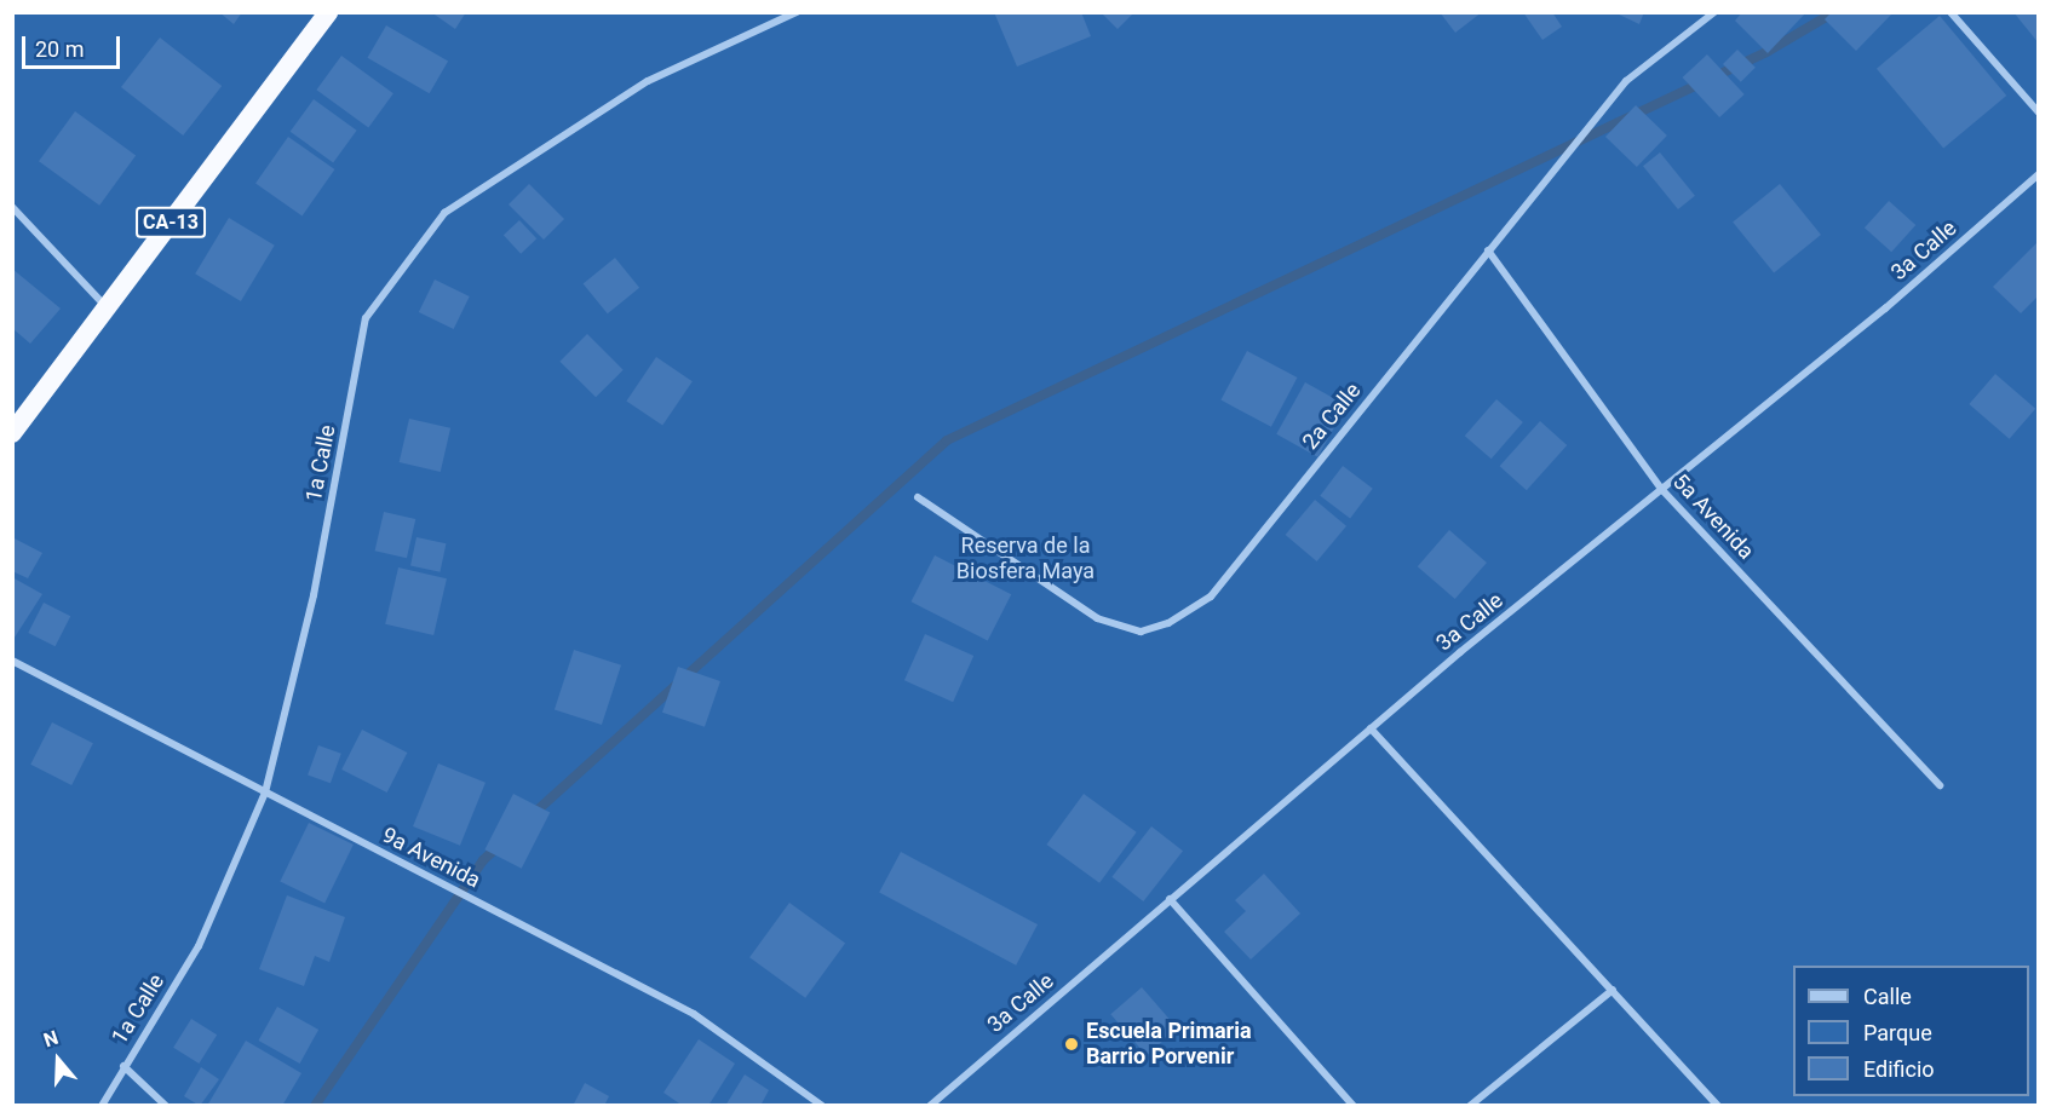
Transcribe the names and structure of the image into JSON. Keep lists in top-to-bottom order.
{
  "streets": {
    "highway": ["CA-13"],
    "street": [
      "3a Calle",
      "2a Calle",
      "1a Calle",
      "5a Avenida",
      "9a Avenida"
    ]
  },
  "crossings": [
    ["3a Calle", "5a Avenida"],
    ["2a Calle", "5a Avenida"],
    ["1a Calle", "9a Avenida"]
  ],
  "parks": ["Reserva de la Biosfera Maya"],
  "places": ["Escuela Primaria Barrio Porvenir"],
  "legend": ["Calle", "Parque", "Edificio"],
  "scale_bar": "20 m",
  "north": "top"
}
